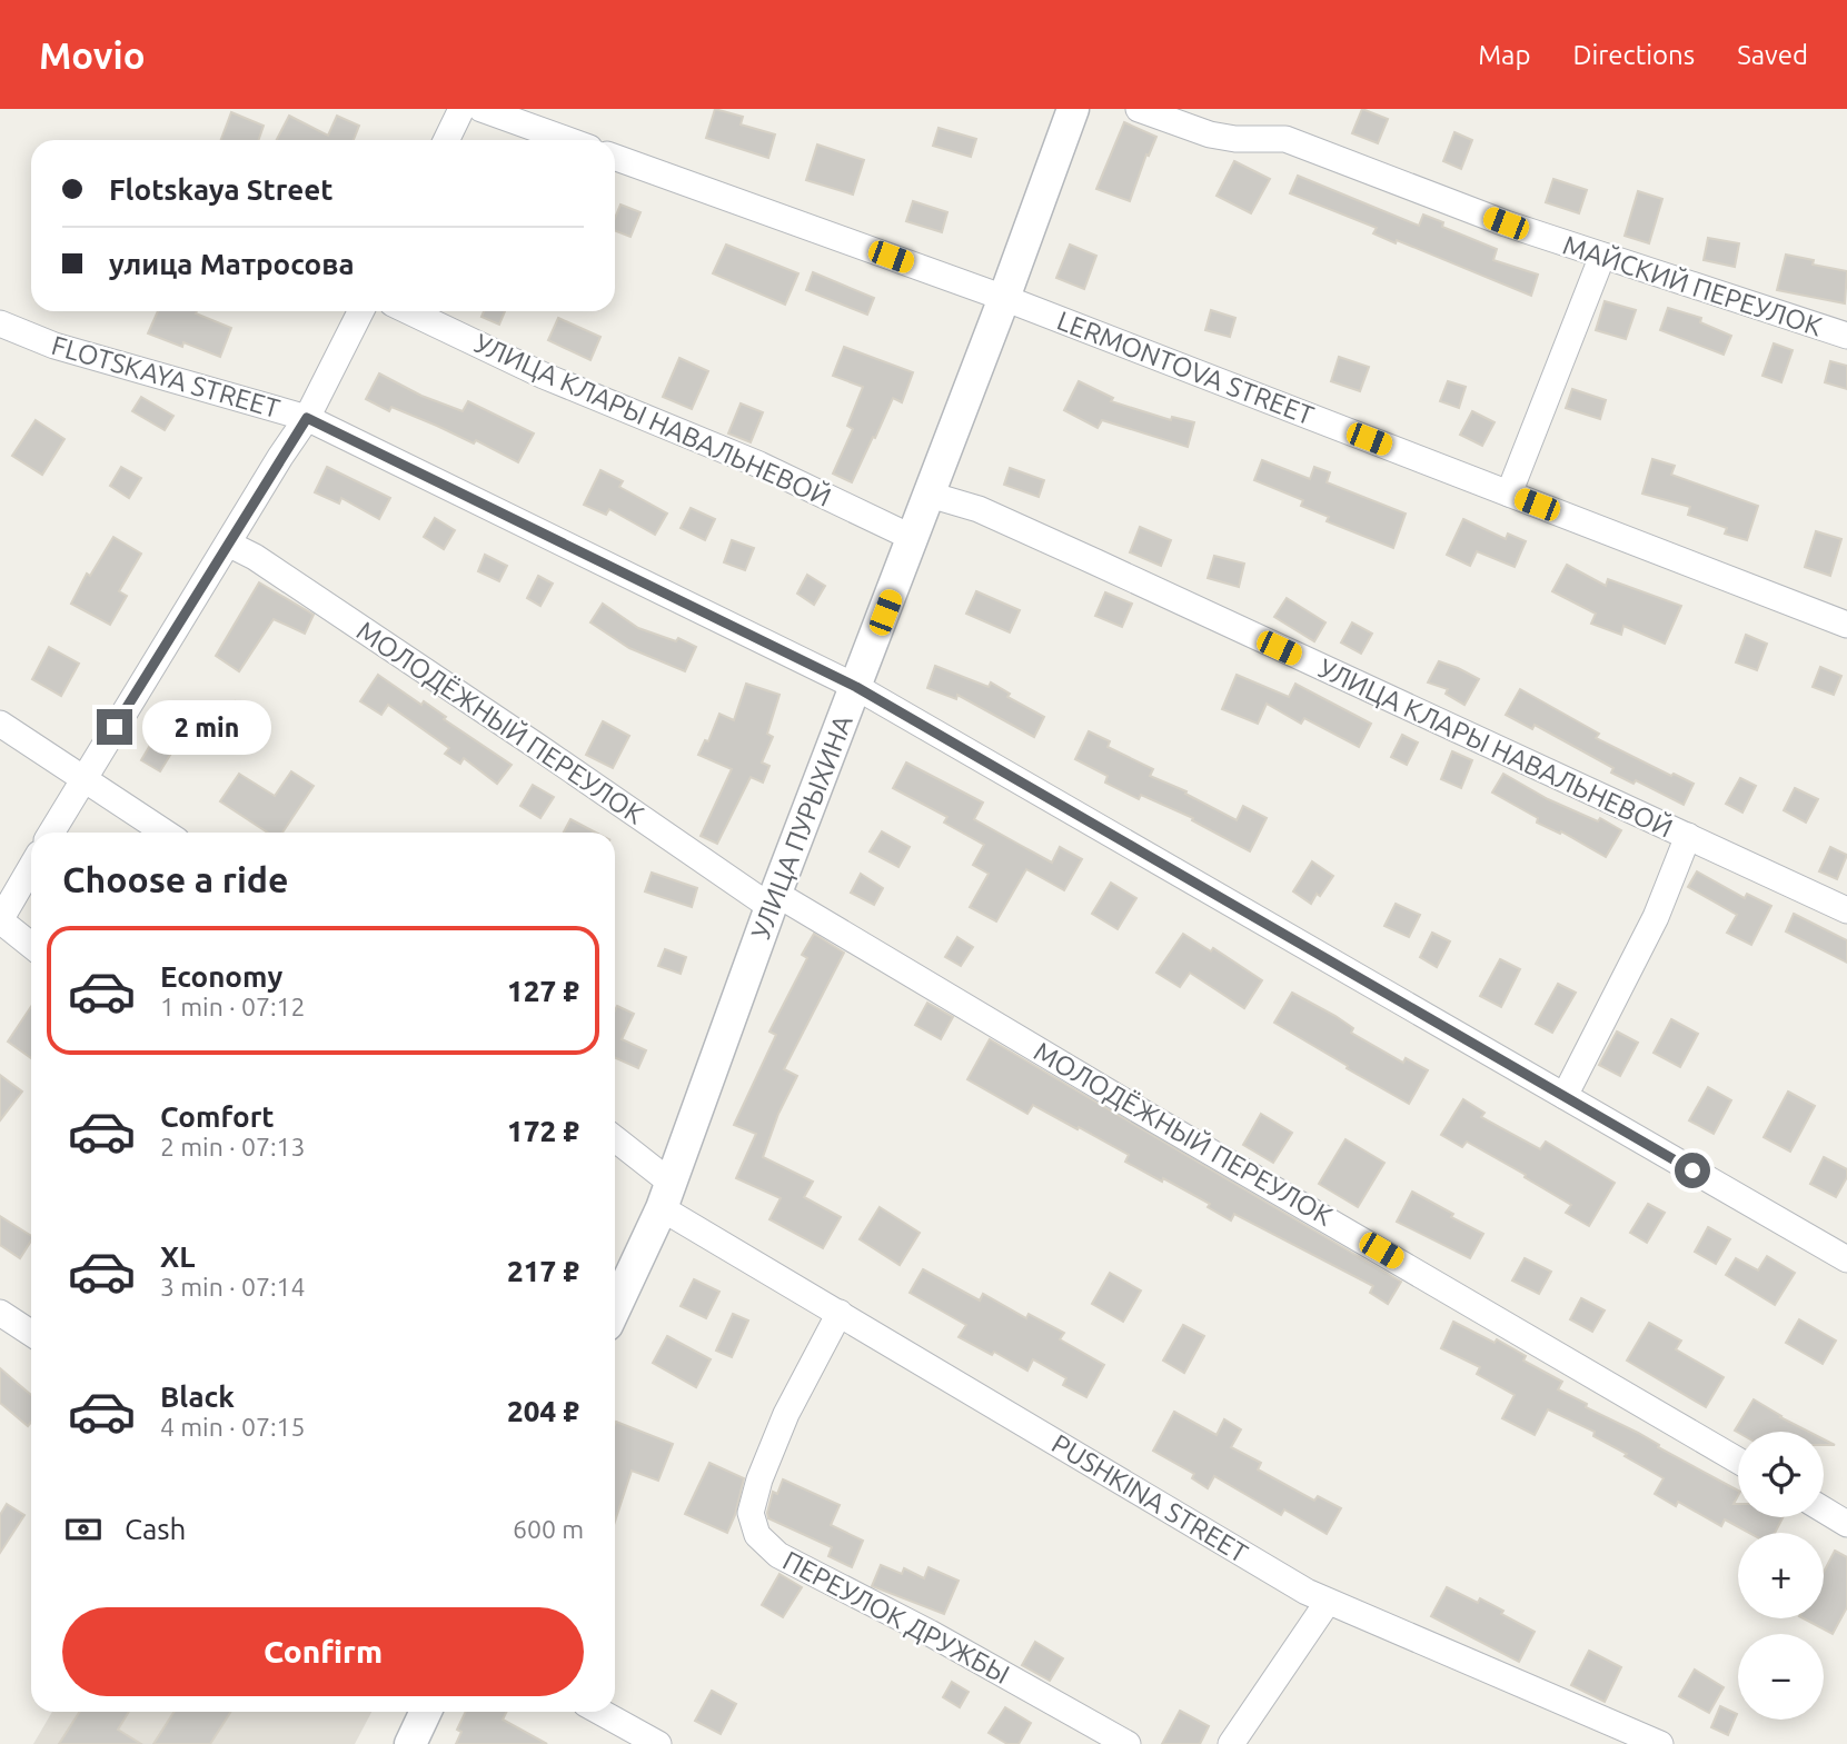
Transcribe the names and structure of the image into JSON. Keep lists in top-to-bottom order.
{
  "streets": {
    "street": [
      "МАЙСКИЙ ПЕРЕУЛОК",
      "LERMONTOVA STREET",
      "FLOTSKAYA STREET",
      "УЛИЦА КЛАРЫ НАВАЛЬНЕВОЙ",
      "МОЛОДЁЖНЫЙ ПЕРЕУЛОК",
      "УЛИЦА ПУРЫХИНА",
      "PUSHKINA STREET",
      "ПЕРЕУЛОК ДРУЖБЫ"
    ]
  },
  "crossings": [
    ["LERMONTOVA STREET", "УЛИЦА ПУРЫХИНА"],
    ["FLOTSKAYA STREET", "УЛИЦА ПУРЫХИНА"],
    ["УЛИЦА КЛАРЫ НАВАЛЬНЕВОЙ", "УЛИЦА ПУРЫХИНА"],
    ["МОЛОДЁЖНЫЙ ПЕРЕУЛОК", "УЛИЦА ПУРЫХИНА"],
    ["УЛИЦА ПУРЫХИНА", "PUSHKINA STREET"],
    ["PUSHKINA STREET", "ПЕРЕУЛОК ДРУЖБЫ"]
  ],
  "page": {
    "header": "Movio",
    "nav": ["Map", "Directions", "Saved"],
    "banner": ["Flotskaya Street", "улица Матросова"],
    "bubble": "2 min",
    "heading": "Choose a ride",
    "list": [
      {
        "name": "Economy",
        "note": "1 min · 07:12",
        "value": "127 ₽"
      },
      {
        "name": "Comfort",
        "note": "2 min · 07:13",
        "value": "172 ₽"
      },
      {
        "name": "XL",
        "note": "3 min · 07:14",
        "value": "217 ₽"
      },
      {
        "name": "Black",
        "note": "4 min · 07:15",
        "value": "204 ₽"
      }
    ],
    "map_buttons": ["+", "−"],
    "pay": ["Cash", "600 m"],
    "buttons": "Confirm"
  }
}
